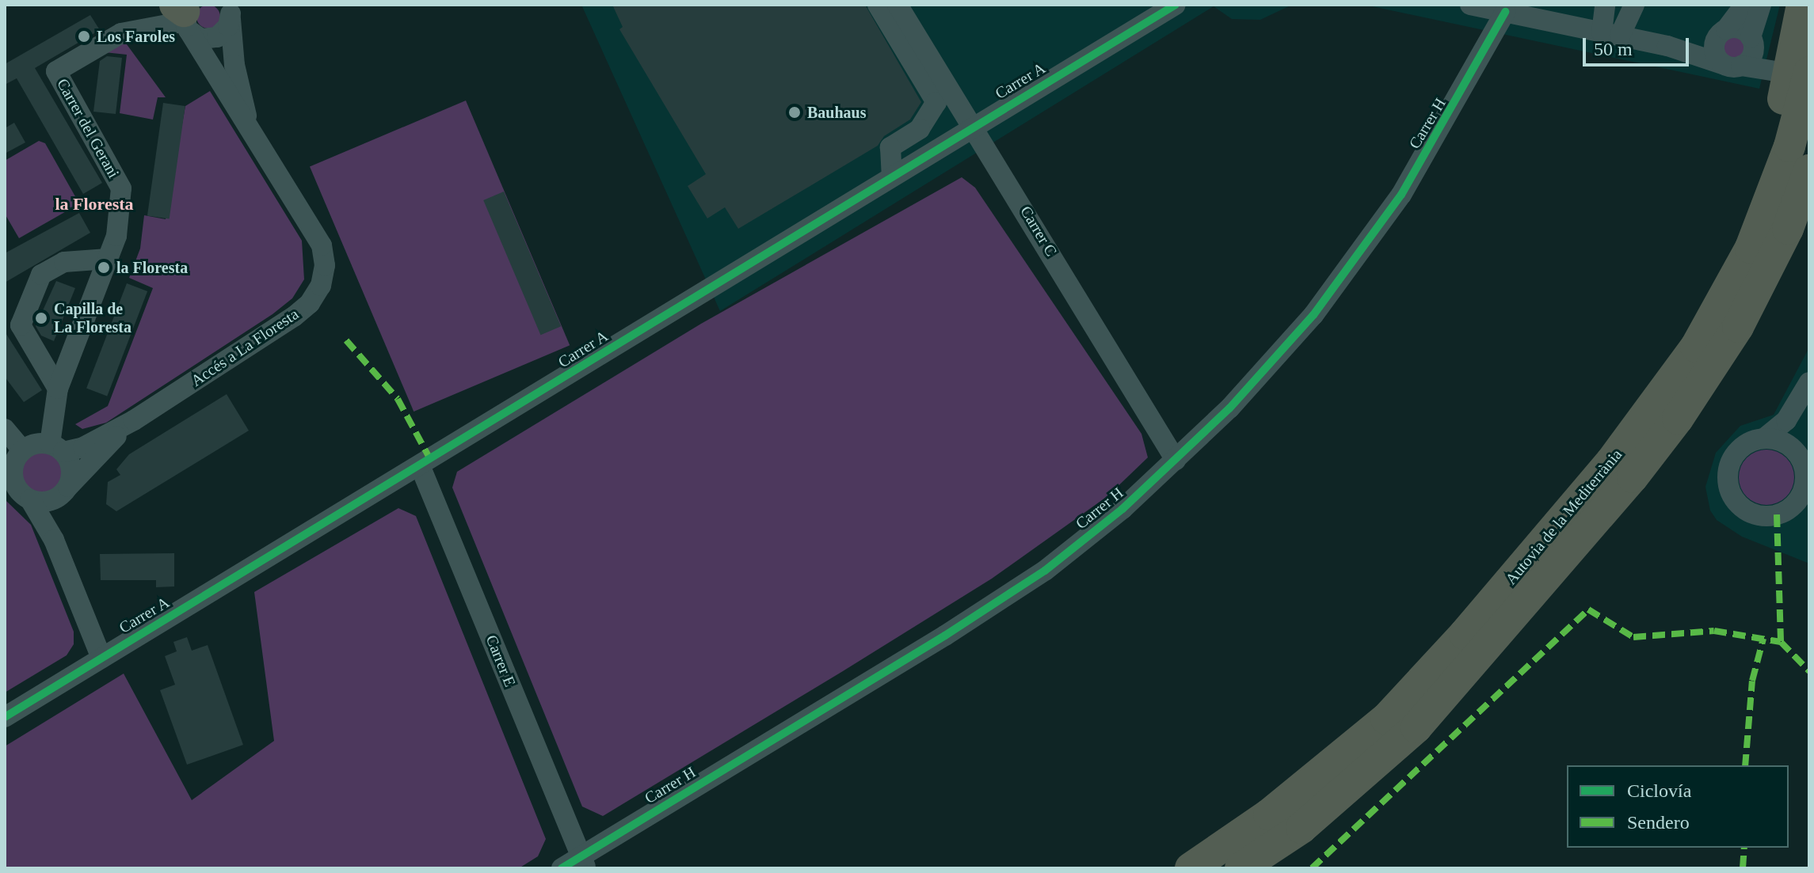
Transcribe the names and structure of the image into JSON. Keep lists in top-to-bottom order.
{
  "streets": {
    "highway": ["Autovia de la Mediterrània"],
    "street": [
      "Carrer A",
      "Carrer H",
      "Carrer del Gerani",
      "Carrer C",
      "Accés a La Floresta",
      "Carrer E"
    ]
  },
  "crossings": [
    ["Carrer A", "Carrer C"],
    ["Carrer A", "Carrer E"],
    ["Carrer H", "Carrer C"],
    ["Carrer H", "Carrer E"],
    ["Carrer del Gerani", "Accés a La Floresta"]
  ],
  "districts": ["la Floresta"],
  "places": [
    "Los Faroles",
    "Bauhaus",
    "la Floresta",
    "Capilla de La Floresta"
  ],
  "legend": ["Ciclovía", "Sendero"],
  "scale_bar": "50 m"
}
